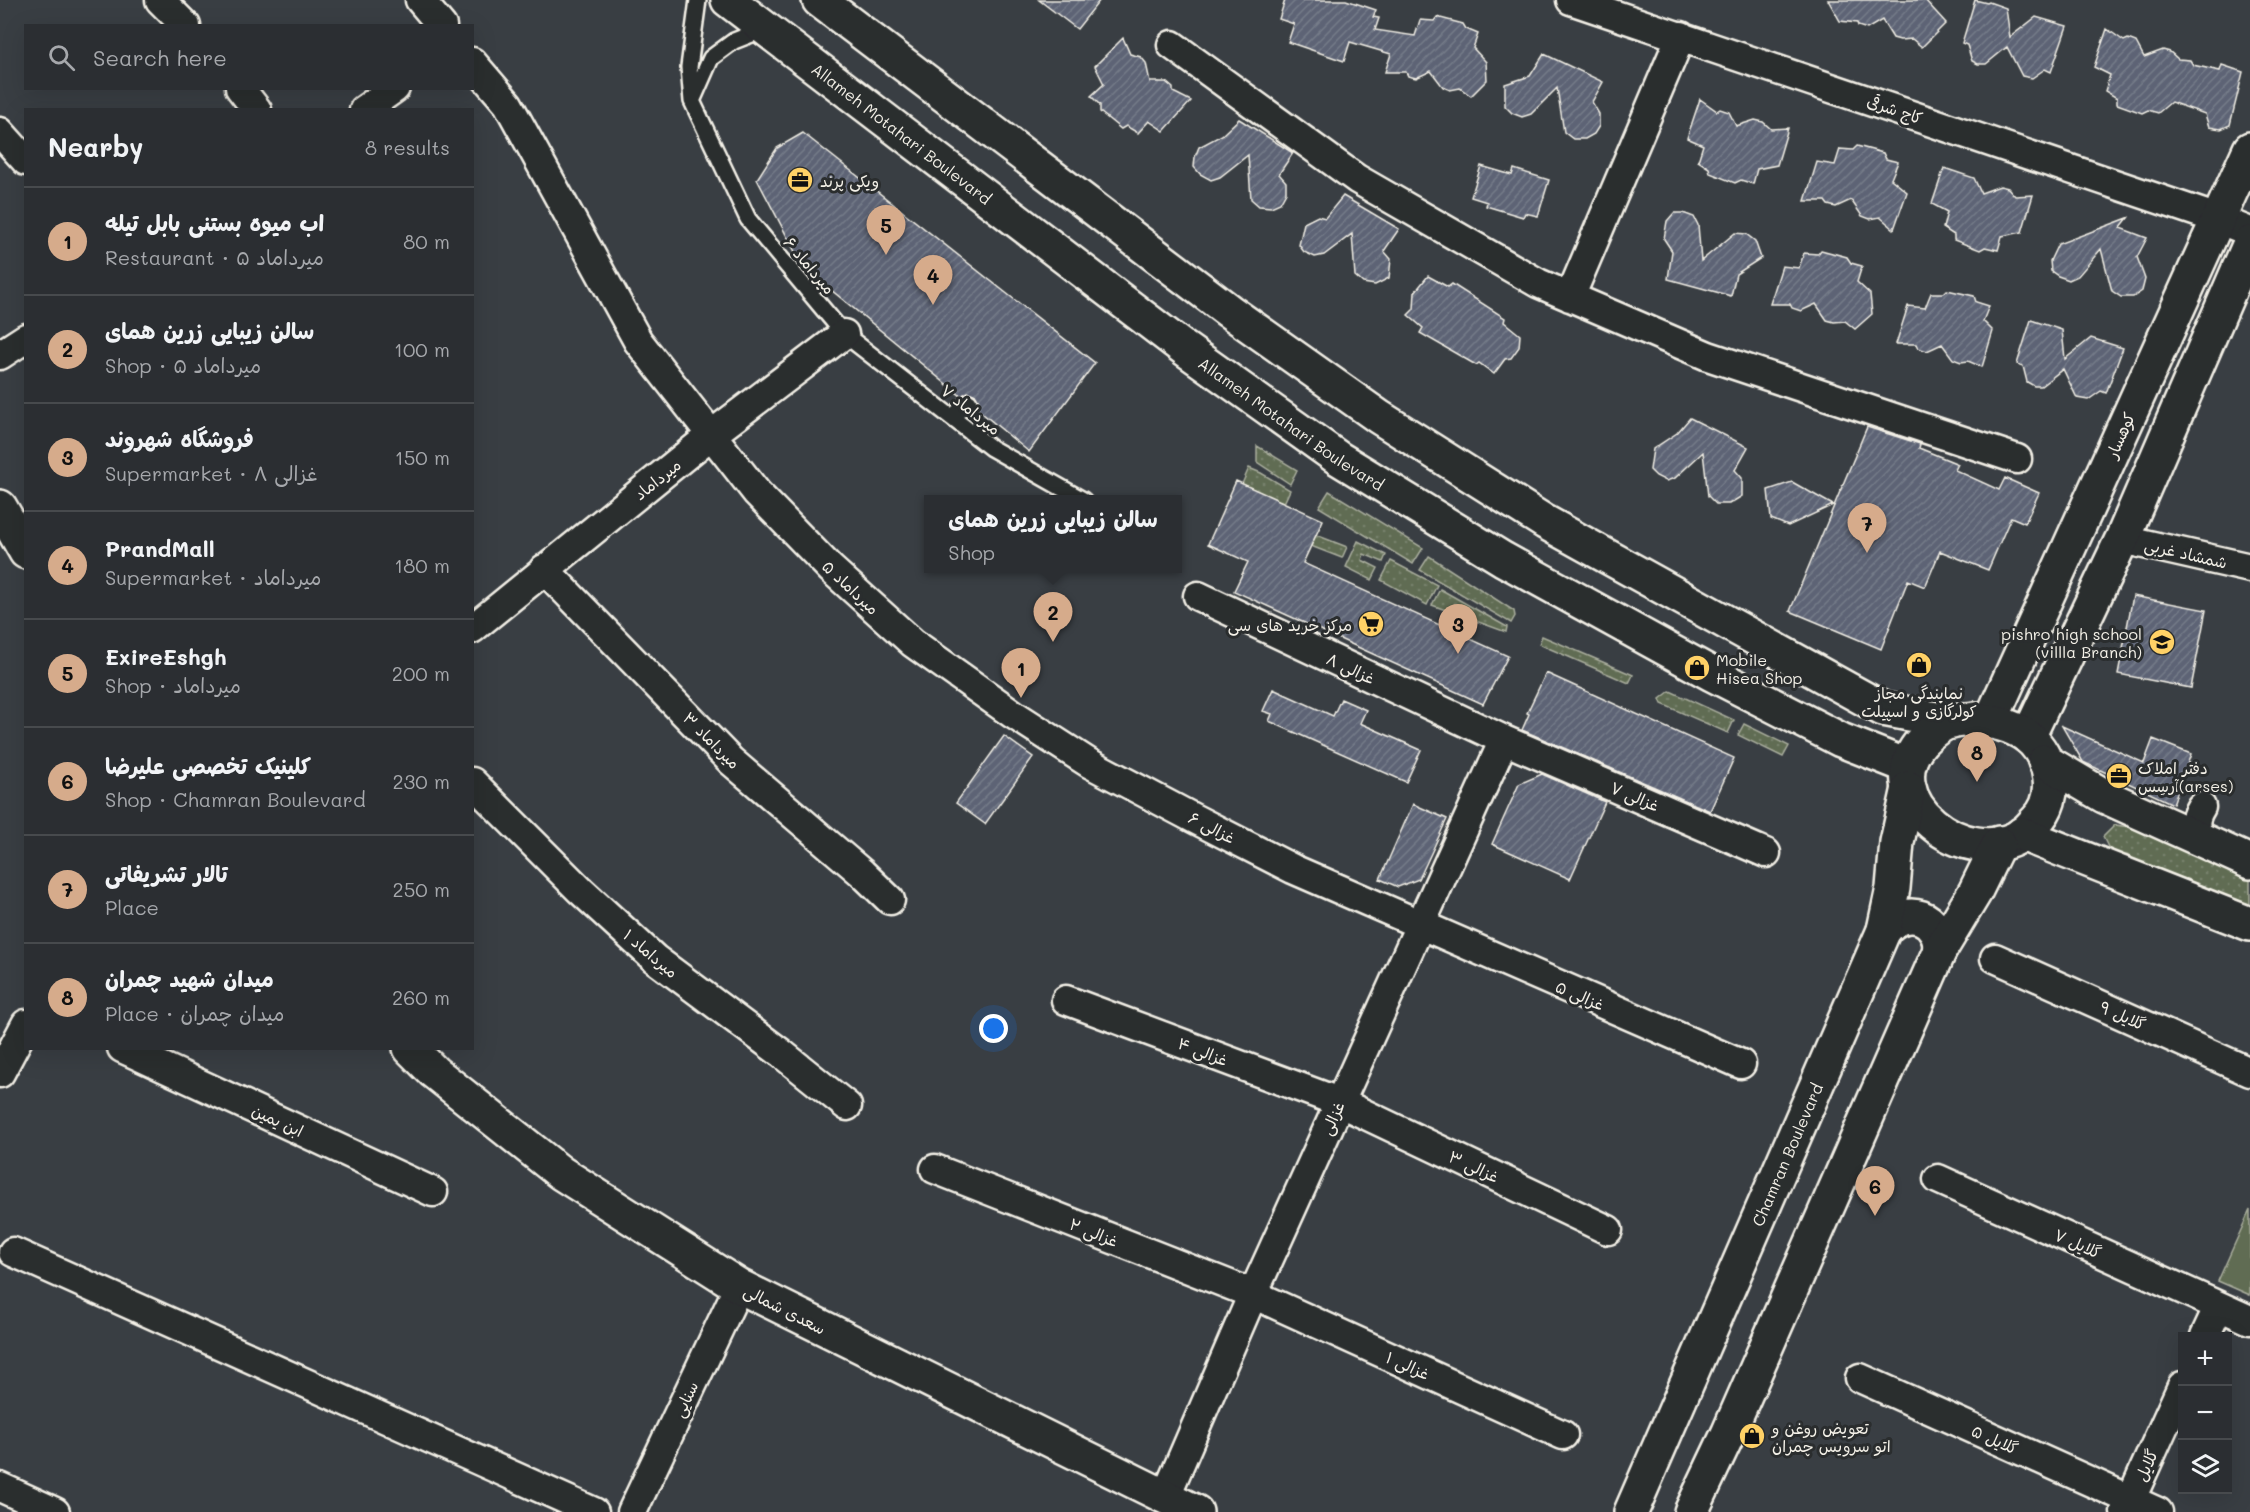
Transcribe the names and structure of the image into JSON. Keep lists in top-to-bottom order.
{
  "streets": {
    "main road": [
      "Allameh Motahari Boulevard",
      "کوهسار",
      "Chamran Boulevard",
      "سعدی شمالی"
    ],
    "street": [
      "کاج شرقی",
      "میرداماد",
      "شمشاد غربی",
      "میرداماد ۵",
      "غزالی ۸",
      "میرداماد ۳",
      "غزالی ۷",
      "غزالی ۶",
      "میرداماد ۱",
      "غزالی ۵",
      "گلایل ۹",
      "غزالی ۴",
      "غزالی",
      "ابن یمین",
      "غزالی ۳",
      "غزالی ۲",
      "گلایل ۷",
      "غزالی ۱",
      "سنایی",
      "گلایل ۵",
      "گلایل"
    ],
    "lane": ["میرداماد ۶", "میرداماد ۷"]
  },
  "crossings": [
    ["کاج شرقی", "کوهسار"],
    ["Allameh Motahari Boulevard", "کوهسار"],
    ["Allameh Motahari Boulevard", "Chamran Boulevard"],
    ["میرداماد ۶", "میرداماد ۷"],
    ["میرداماد ۶", "میرداماد"],
    ["میرداماد ۷", "میرداماد"],
    ["کوهسار", "Chamran Boulevard"],
    ["میرداماد", "میرداماد ۵"],
    ["میرداماد", "میرداماد ۳"],
    ["میرداماد ۵", "غزالی ۶"],
    ["غزالی ۸", "غزالی ۷"],
    ["غزالی ۸", "غزالی"],
    ["غزالی ۷", "غزالی"],
    ["غزالی ۶", "غزالی ۵"],
    ["غزالی ۶", "غزالی"],
    ["غزالی ۵", "غزالی"],
    ["غزالی ۴", "غزالی"],
    ["غزالی ۴", "غزالی ۳"],
    ["غزالی", "غزالی ۳"],
    ["غزالی", "غزالی ۲"],
    ["غزالی", "سعدی شمالی"],
    ["غزالی", "غزالی ۱"],
    ["غزالی ۲", "غزالی ۱"],
    ["سعدی شمالی", "سنایی"],
    ["گلایل ۵", "گلایل"]
  ],
  "places": {
    "office": ["ویکی پرند", "دفتر املاک آرسِس(arses)"],
    "supermarket": ["مرکز خرید های سی"],
    "school or university": ["pishro high school (villla Branch)"],
    "shop": ["نمایندگی مجاز کولرگازی و اسپیلت", "Mobile Hisea Shop", "تعویض روغن و اتو سرویس چمران"]
  },
  "page": {
    "search": "Search here",
    "heading": ["Nearby", "8 results"],
    "list": [
      {
        "mark": "1",
        "name": "اب میوه بستنی بابل تیله",
        "note": "Restaurant · میرداماد ۵",
        "value": "80 m"
      },
      {
        "mark": "2",
        "name": "سالن زیبایی زرین همای",
        "note": "Shop · میرداماد ۵",
        "value": "100 m"
      },
      {
        "mark": "3",
        "name": "فروشگاه شهروند",
        "note": "Supermarket · غزالی ۸",
        "value": "150 m"
      },
      {
        "mark": "4",
        "name": "PrandMall",
        "note": "Supermarket · میرداماد",
        "value": "180 m"
      },
      {
        "mark": "5",
        "name": "ExireEshgh",
        "note": "Shop · میرداماد",
        "value": "200 m"
      },
      {
        "mark": "6",
        "name": "کلینیک تخصصی علیرضا",
        "note": "Shop · Chamran Boulevard",
        "value": "230 m"
      },
      {
        "mark": "7",
        "name": "تالار تشریفاتی",
        "note": "Place",
        "value": "250 m"
      },
      {
        "mark": "8",
        "name": "میدان شهید چمران",
        "note": "Place · میدان چمران",
        "value": "260 m"
      }
    ],
    "pins": [
      "5",
      "4",
      "7",
      "2",
      "3",
      "1",
      "8",
      "6"
    ],
    "popup": ["سالن زیبایی زرین همای", "Shop"],
    "map_buttons": ["+", "−"]
  }
}
